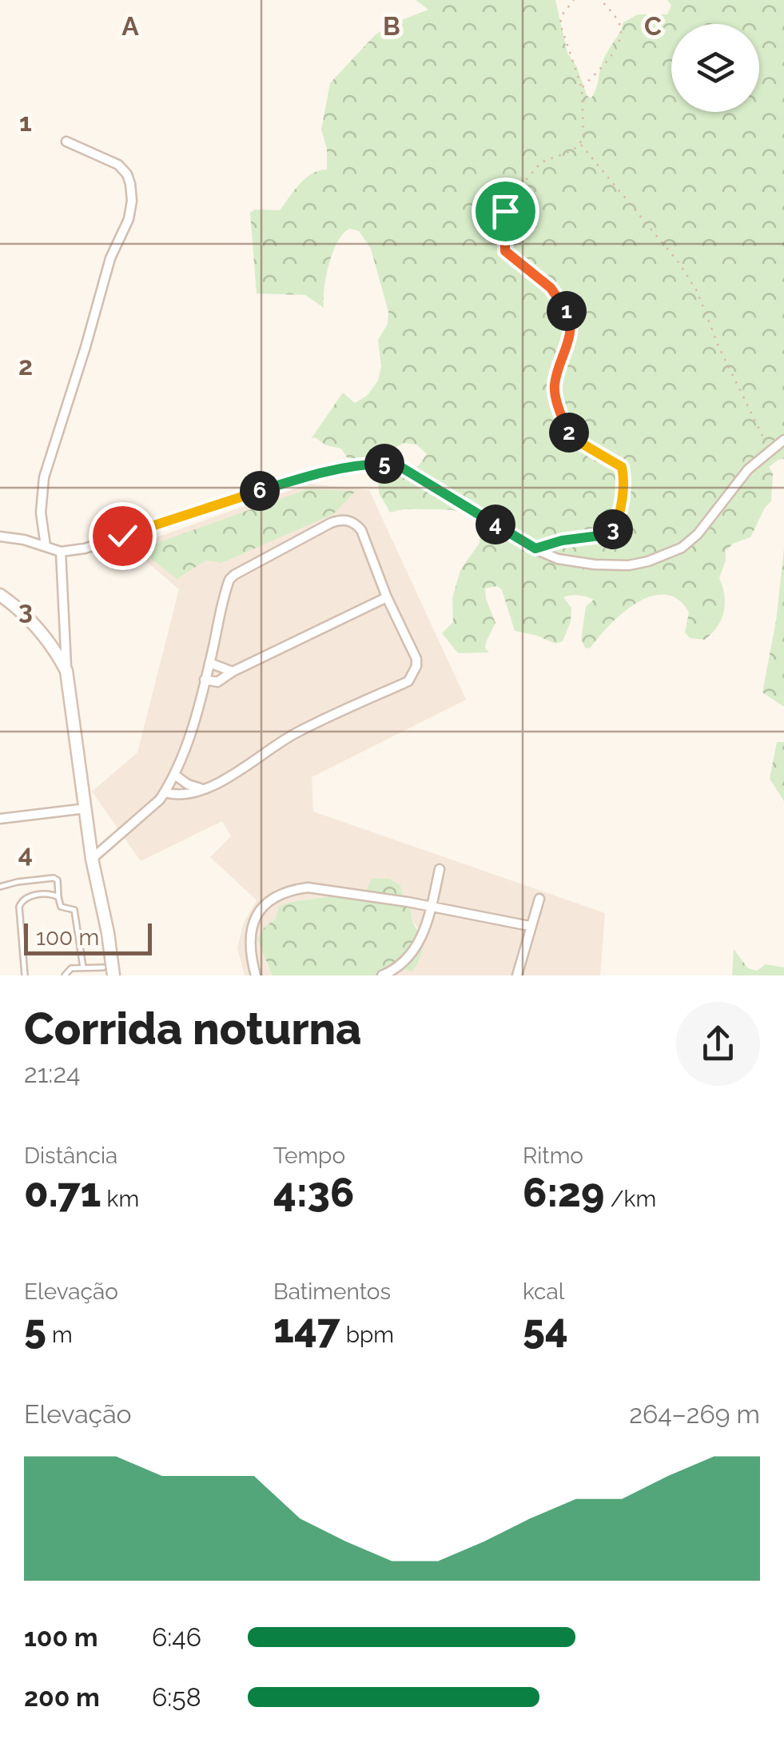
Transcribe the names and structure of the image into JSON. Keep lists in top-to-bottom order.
{
  "scale_bar": "100 m",
  "page": {
    "pins": [
      "1",
      "2",
      "5",
      "6",
      "4",
      "3"
    ],
    "scale": "100 m",
    "heading": ["Corrida noturna", "21:24"],
    "stats": [
      ["Distância", "0.71 km"],
      ["Tempo", "4:36"],
      ["Ritmo", "6:29 /km"],
      ["Elevação", "5 m"],
      ["Batimentos", "147 bpm"],
      ["kcal", "54"]
    ],
    "chart": ["Elevação", "264–269 m"],
    "list": [
      {
        "name": "100 m",
        "note": "6:46"
      },
      {
        "name": "200 m",
        "note": "6:58"
      }
    ]
  },
  "grid": {
    "columns": ["A", "B", "C"],
    "rows": [
      "1",
      "2",
      "3",
      "4"
    ]
  }
}
